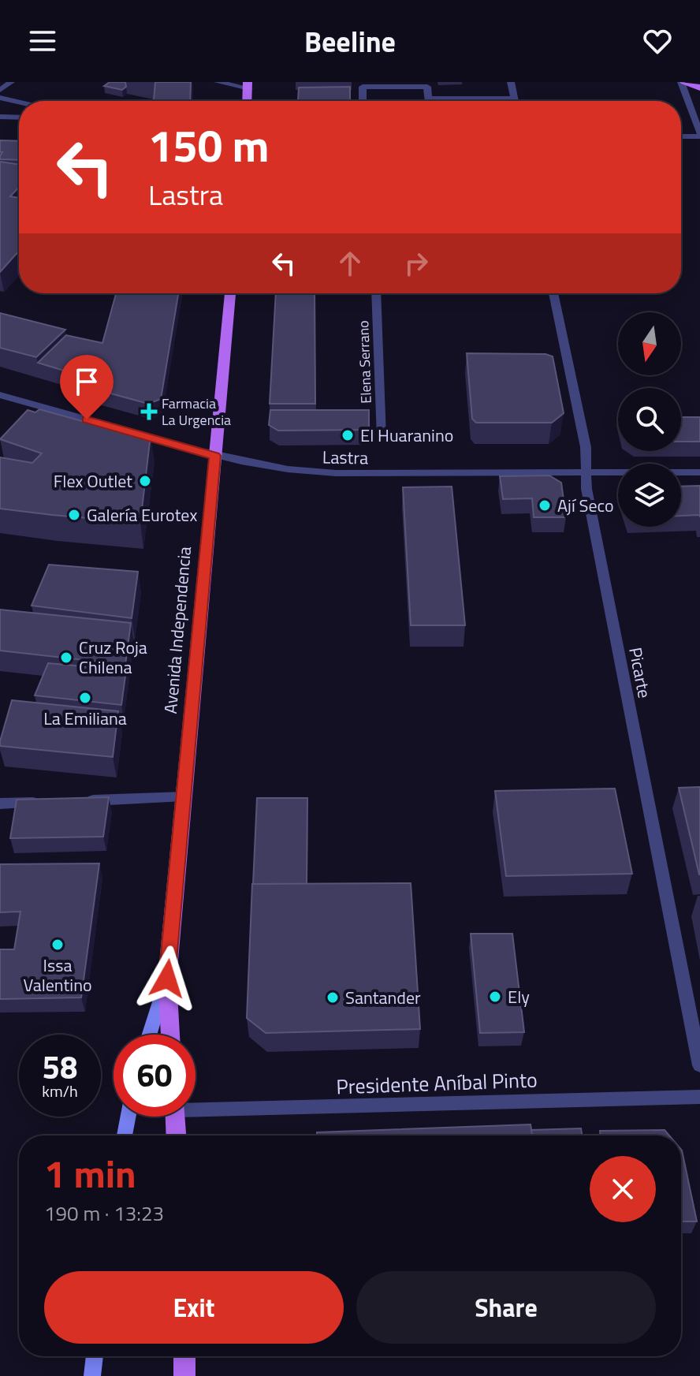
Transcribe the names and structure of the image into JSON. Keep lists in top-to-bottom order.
{
  "streets": {
    "main road": ["Avenida Independencia"],
    "street": [
      "Elena Serrano",
      "Lastra",
      "Picarte",
      "Presidente Aníbal Pinto"
    ]
  },
  "crossings": [
    ["Lastra", "Avenida Independencia"],
    ["Lastra", "Picarte"]
  ],
  "places": {
    "health": ["Farmacia La Urgencia"],
    "other": [
      "El Huaranino",
      "Flex Outlet",
      "Ají Seco",
      "Galería Eurotex",
      "Cruz Roja Chilena",
      "La Emiliana",
      "Issa Valentino",
      "Ely",
      "Santander"
    ]
  },
  "north": "bottom",
  "page": {
    "header": "Beeline",
    "turn": ["150 m", "Lastra"],
    "speed": "58 km/h",
    "limit": "60",
    "heading": ["1 min", "190 m · 13:23"],
    "buttons": ["Exit", "Share"]
  }
}
